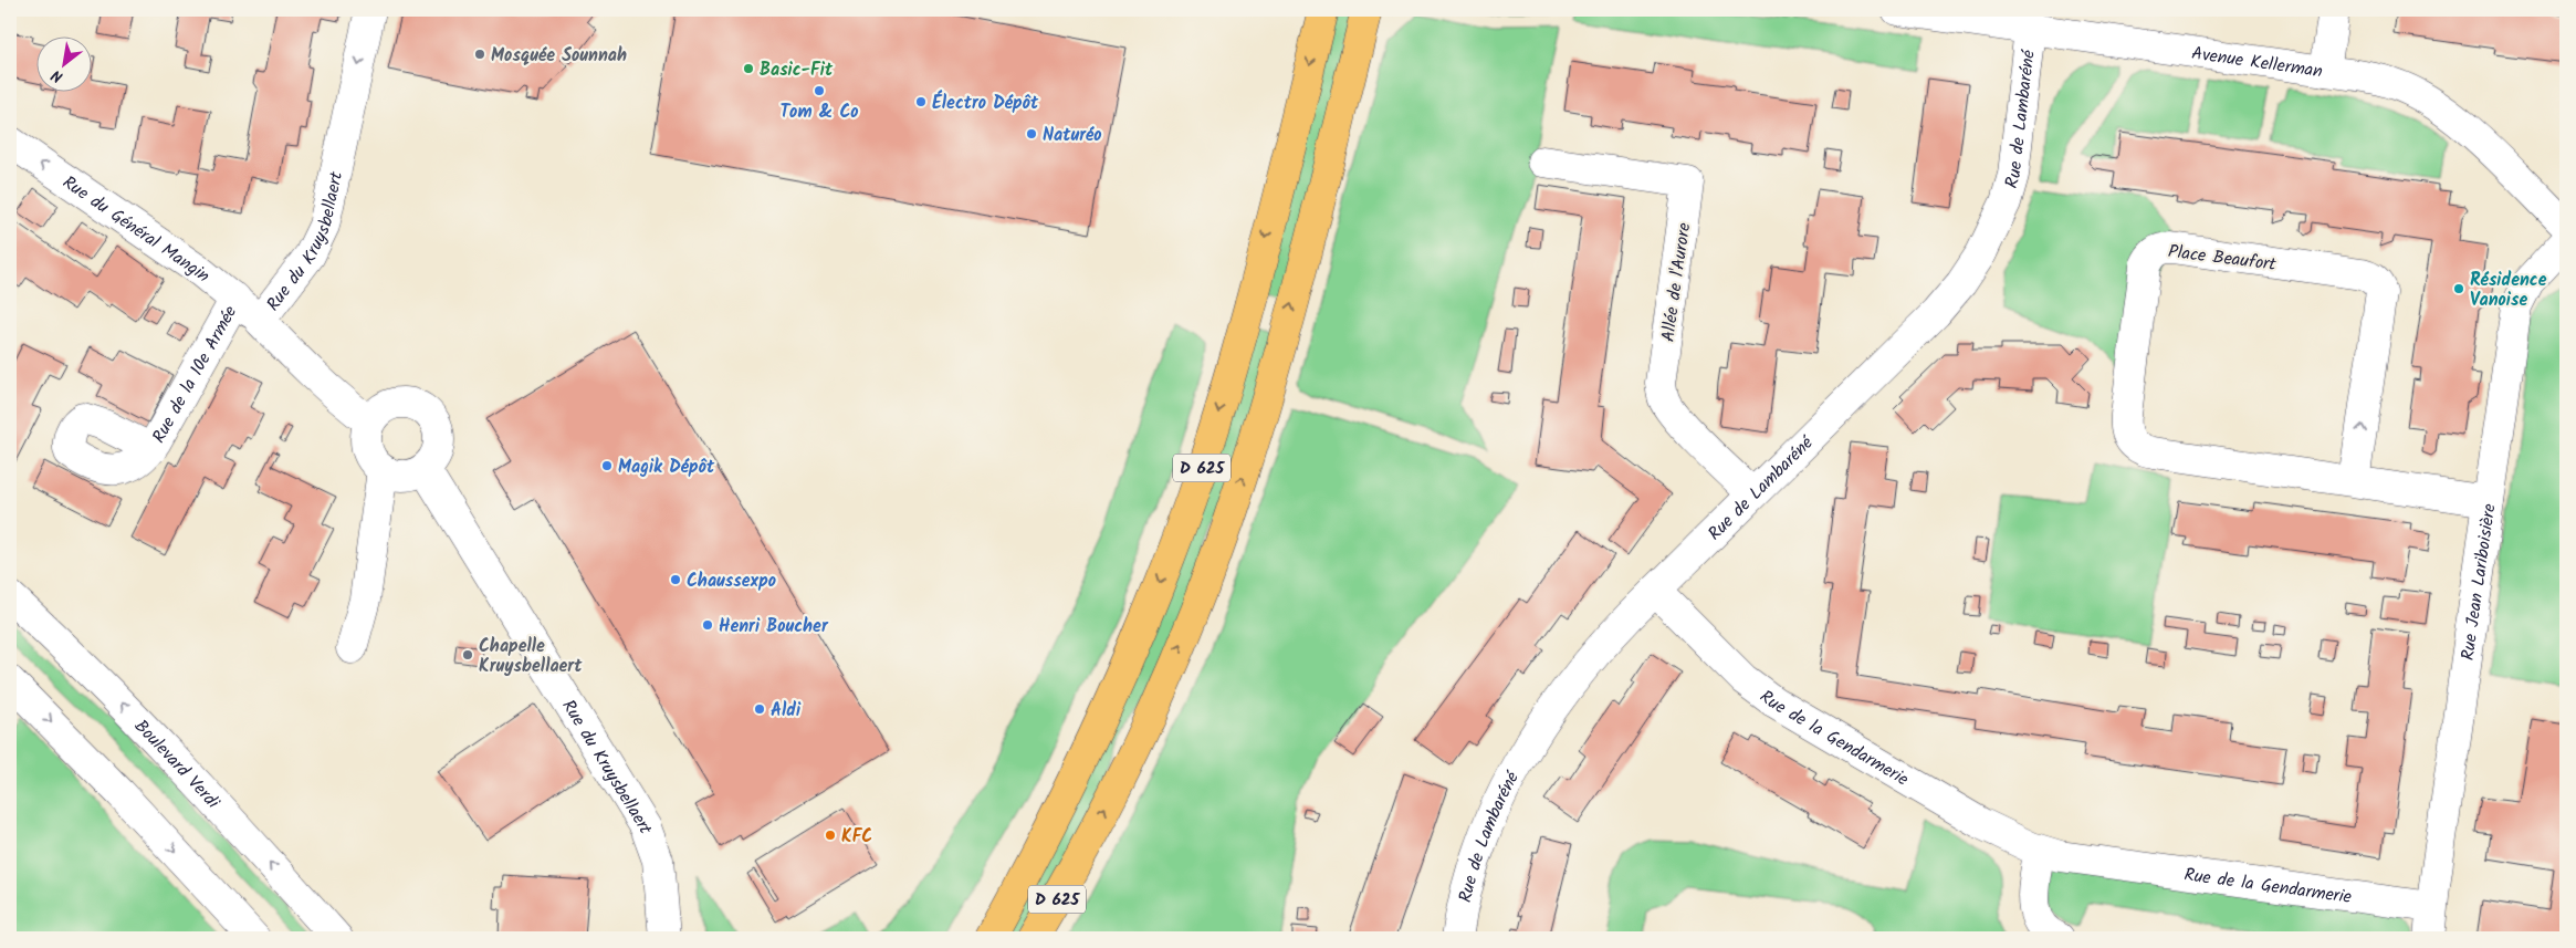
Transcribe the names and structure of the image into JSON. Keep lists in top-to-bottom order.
{
  "streets": {
    "main road": ["D 625"],
    "street": [
      "Avenue Kellerman",
      "Rue de Lambaréné",
      "Rue du Général Mangin",
      "Rue du Kruysbellaert",
      "Place Beaufort",
      "Allée de l'Aurore",
      "Rue de la 10e Armée",
      "Rue Jean Lariboisière",
      "Rue de la Gendarmerie",
      "Boulevard Verdi"
    ]
  },
  "crossings": [
    ["Avenue Kellerman", "Rue de Lambaréné"],
    ["Rue de Lambaréné", "Allée de l'Aurore"],
    ["Rue de Lambaréné", "Rue de la Gendarmerie"],
    ["Rue du Général Mangin", "Rue du Kruysbellaert"],
    ["Rue du Général Mangin", "Rue de la 10e Armée"],
    ["Place Beaufort", "Rue Jean Lariboisière"],
    ["Rue Jean Lariboisière", "Rue de la Gendarmerie"]
  ],
  "one_way": ["Rue du Général Mangin"],
  "places": [
    "Mosquée Sounnah",
    "Basic-Fit",
    "Tom & Co",
    "Électro Dépôt",
    "Naturéo",
    "Résidence Vanoise",
    "Magik Dépôt",
    "Chaussexpo",
    "Henri Boucher",
    "Chapelle Kruysbellaert",
    "Aldi",
    "KFC"
  ],
  "north": "bottom left"
}
